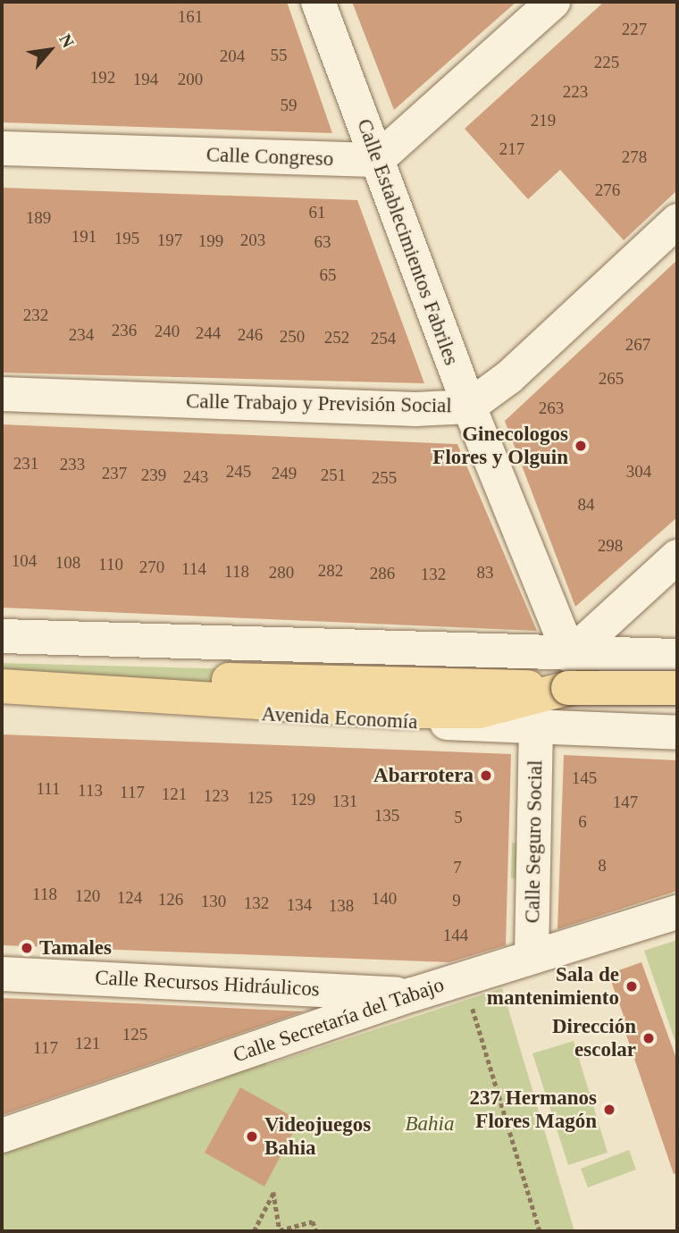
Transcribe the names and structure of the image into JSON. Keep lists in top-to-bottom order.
{
  "streets": {
    "street": [
      "Calle Congreso",
      "Calle Establecimientos Fabriles",
      "Calle Trabajo y Previsión Social",
      "Avenida Economía",
      "Calle Seguro Social",
      "Calle Recursos Hidráulicos",
      "Calle Secretaría del Tabajo"
    ]
  },
  "crossings": [
    ["Calle Congreso", "Calle Establecimientos Fabriles"],
    ["Calle Establecimientos Fabriles", "Calle Trabajo y Previsión Social"],
    ["Avenida Economía", "Calle Seguro Social"],
    ["Calle Seguro Social", "Calle Secretaría del Tabajo"],
    ["Calle Recursos Hidráulicos", "Calle Secretaría del Tabajo"]
  ],
  "parks": ["Bahia"],
  "places": [
    "Ginecologos Flores y Olguin",
    "Abarrotera",
    "Tamales",
    "Sala de mantenimiento",
    "Dirección escolar",
    "237 Hermanos Flores Magón",
    "Videojuegos Bahia"
  ],
  "house_numbers": [
    "161",
    "227",
    "55",
    "204",
    "225",
    "192",
    "194",
    "200",
    "223",
    "59",
    "219",
    "217",
    "278",
    "276",
    "61",
    "189",
    "191",
    "195",
    "197",
    "203",
    "199",
    "63",
    "65",
    "232",
    "236",
    "240",
    "244",
    "234",
    "246",
    "250",
    "252",
    "254",
    "267",
    "265",
    "263",
    "231",
    "233",
    "245",
    "304",
    "237",
    "249",
    "239",
    "251",
    "243",
    "255",
    "84",
    "298",
    "104",
    "108",
    "110",
    "270",
    "114",
    "282",
    "118",
    "280",
    "83",
    "286",
    "132",
    "145",
    "111",
    "113",
    "117",
    "121",
    "123",
    "125",
    "129",
    "131",
    "147",
    "135",
    "5",
    "6",
    "8",
    "7",
    "118",
    "120",
    "124",
    "140",
    "126",
    "9",
    "130",
    "132",
    "134",
    "138",
    "144",
    "125",
    "121",
    "117"
  ],
  "north": "top right"
}
